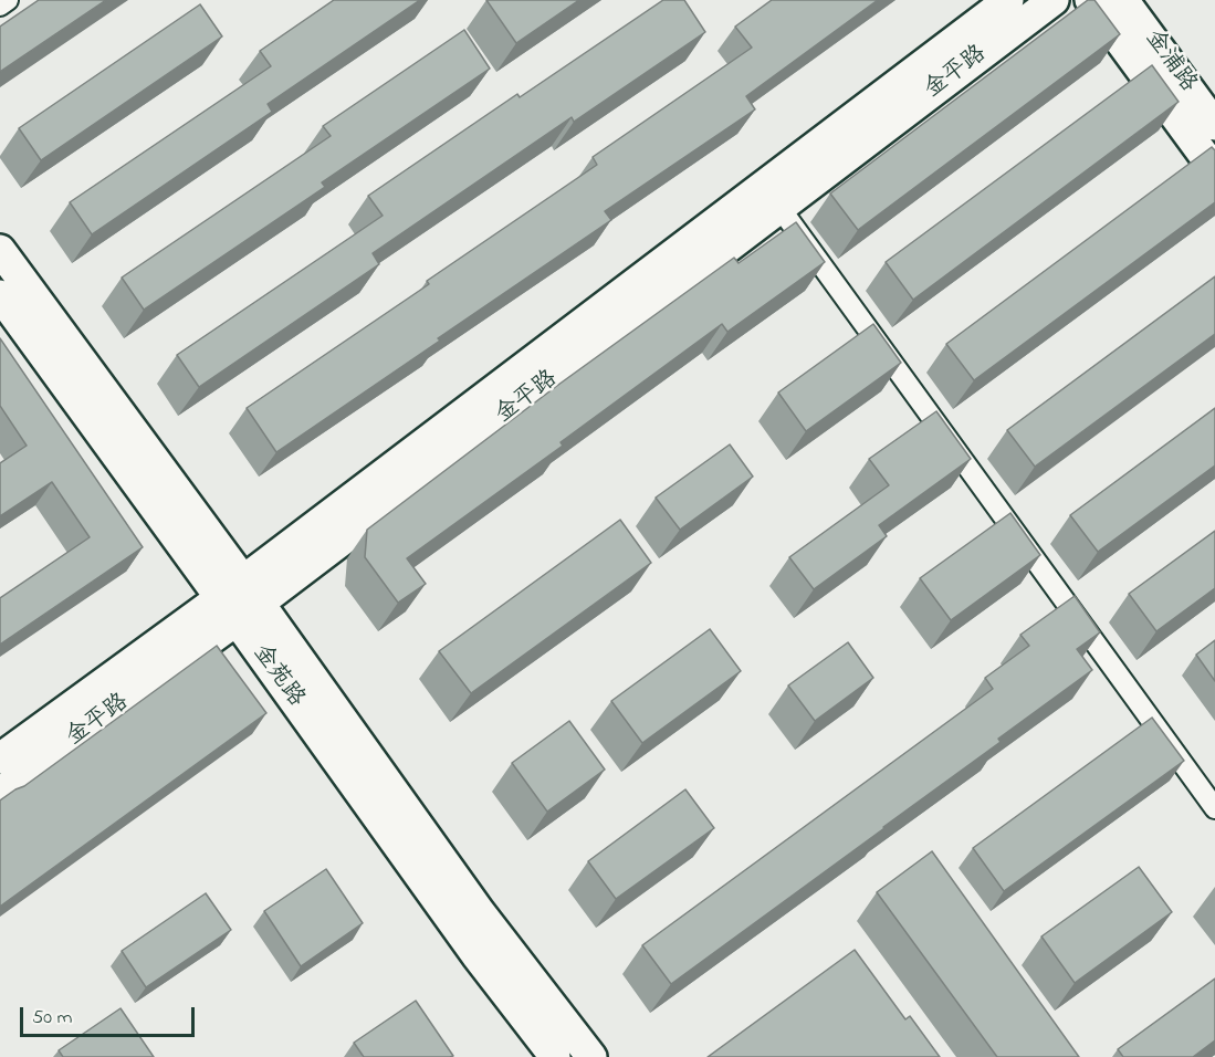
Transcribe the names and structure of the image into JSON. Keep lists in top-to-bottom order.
{
  "streets": {
    "street": ["金浦路", "金平路", "金苑路"]
  },
  "crossings": [
    ["金平路", "金苑路"]
  ],
  "scale_bar": "50 m"
}
